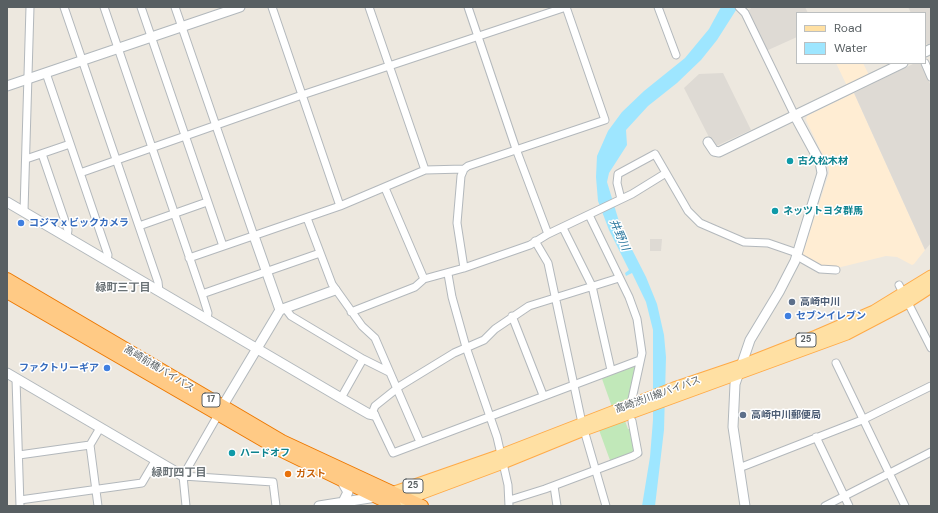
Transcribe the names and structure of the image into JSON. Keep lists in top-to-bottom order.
{
  "streets": {
    "highway": ["高崎前橋バイパス", "17"],
    "main road": ["25", "高崎渋川線バイパス"]
  },
  "crossings": [
    ["高崎前橋バイパス", "高崎渋川線バイパス"]
  ],
  "districts": ["緑町三丁目", "緑町四丁目"],
  "water": ["井野川"],
  "places": [
    "古久松木材",
    "ネッツトヨタ群馬",
    "コジマｘビックカメラ",
    "高崎中川",
    "セブンイレブン",
    "ファクトリーギア",
    "高崎中川郵便局",
    "ハードオフ",
    "ガスト"
  ],
  "legend": ["Road", "Water"]
}
